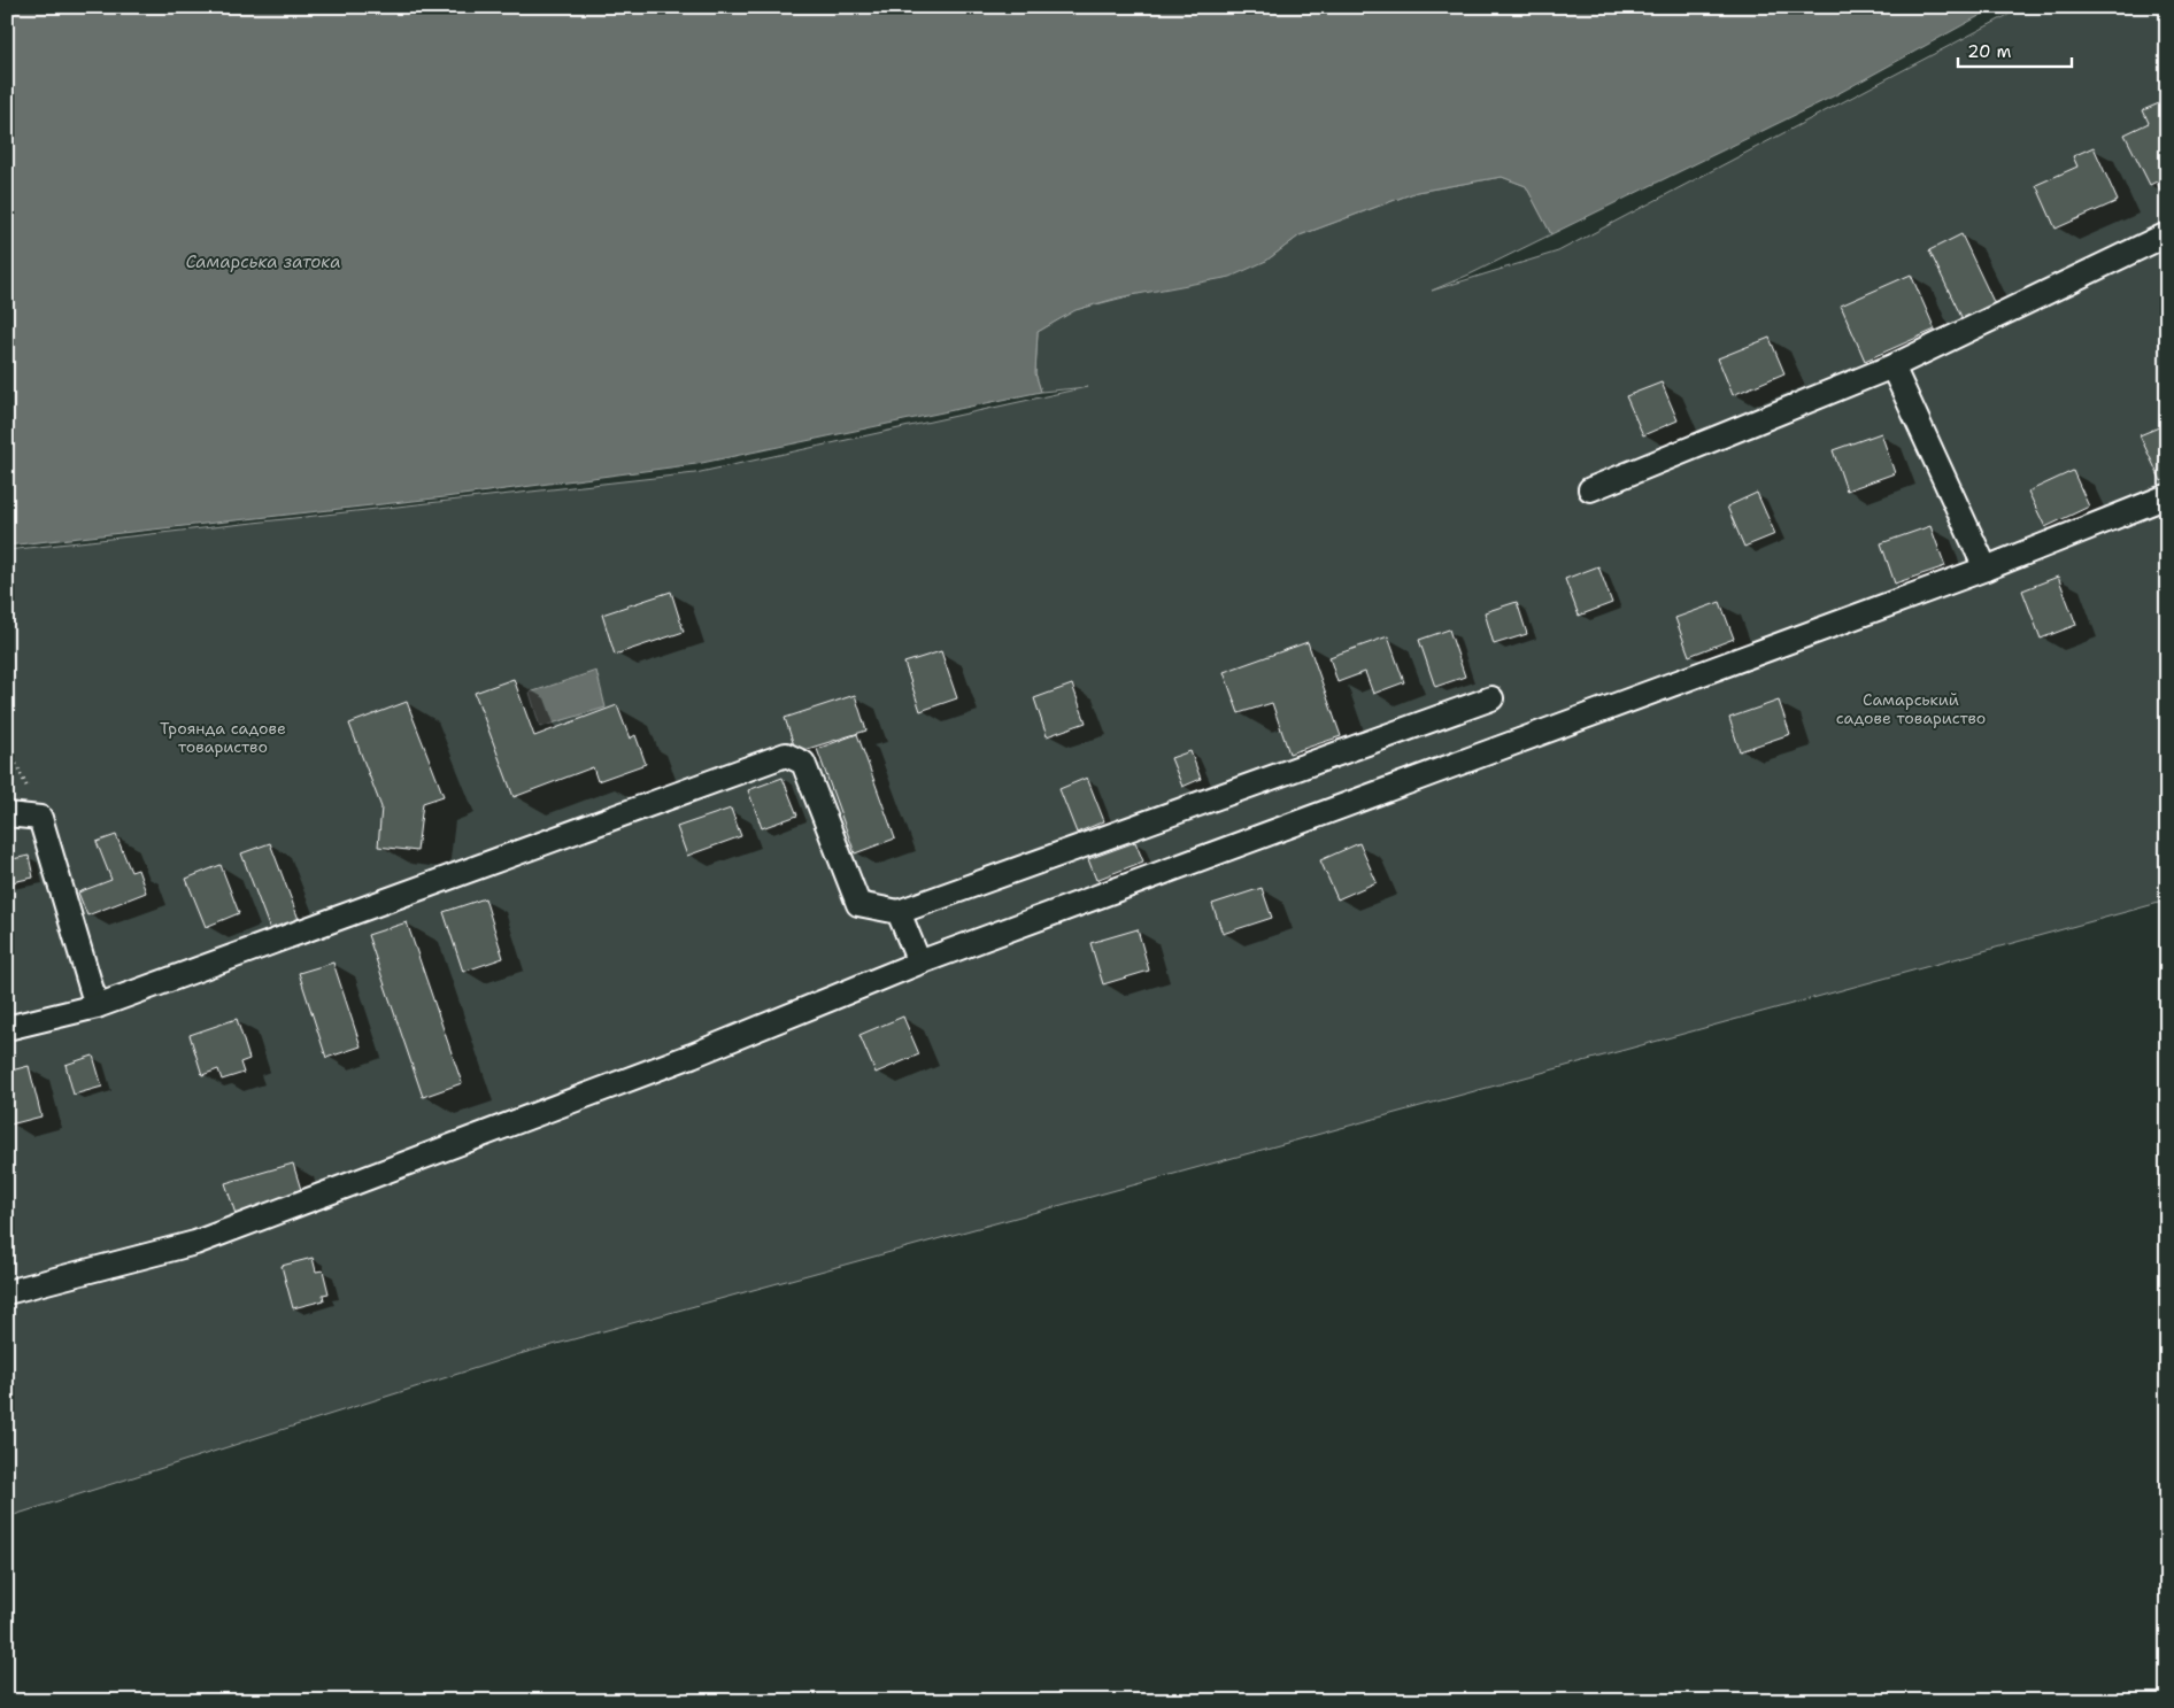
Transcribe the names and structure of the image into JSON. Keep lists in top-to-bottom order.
{
  "water": ["Самарська затока"],
  "parks": ["Самарський садове товариство", "Троянда садове товариство"],
  "scale_bar": "20 m"
}
